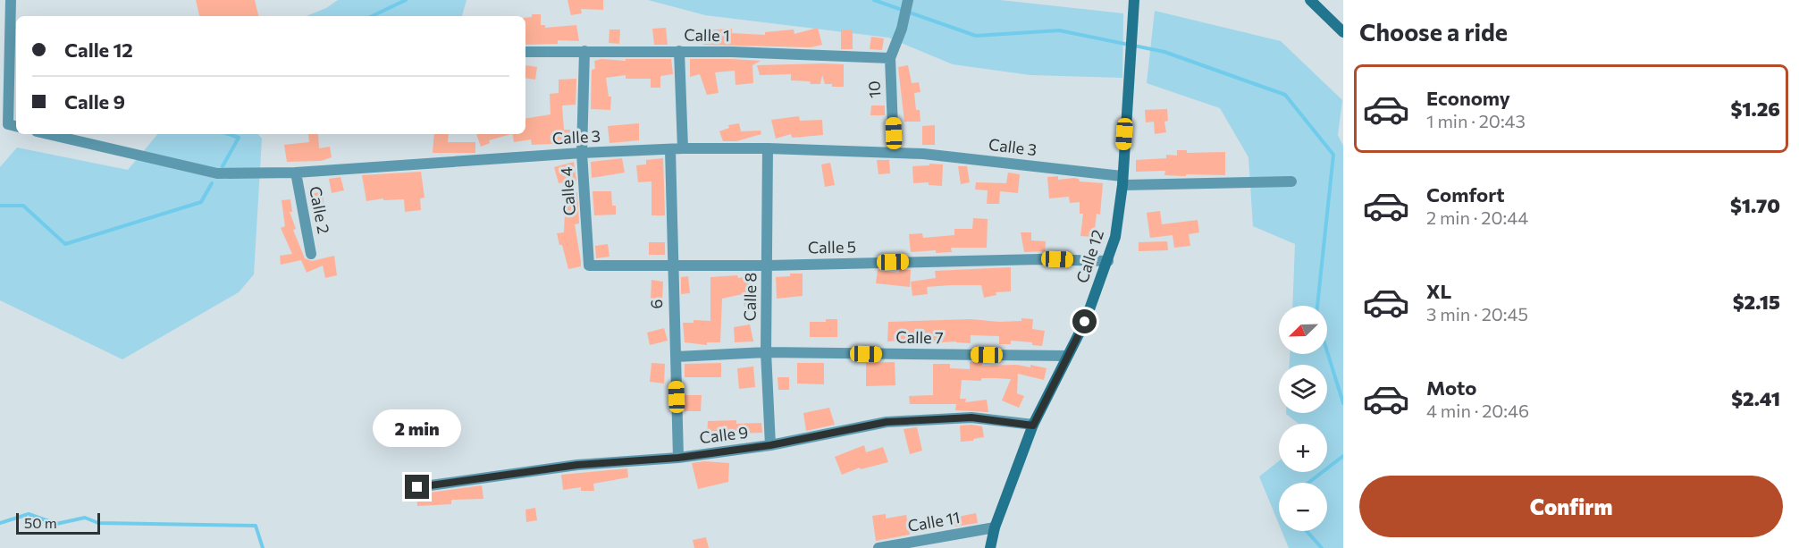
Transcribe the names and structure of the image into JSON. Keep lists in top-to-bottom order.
{
  "streets": {
    "street": [
      "Calle 1",
      "10",
      "Calle 3",
      "Calle 4",
      "Calle 2",
      "Calle 5",
      "Calle 12",
      "Calle 8",
      "6",
      "Calle 7",
      "Calle 9",
      "Calle 11"
    ]
  },
  "crossings": [
    ["Calle 1", "10"],
    ["Calle 1", "Calle 4"],
    ["10", "Calle 3"],
    ["Calle 3", "Calle 4"],
    ["Calle 3", "Calle 2"],
    ["Calle 3", "Calle 12"],
    ["Calle 3", "Calle 8"],
    ["Calle 3", "6"],
    ["Calle 4", "Calle 5"],
    ["Calle 5", "Calle 12"],
    ["Calle 5", "Calle 8"],
    ["Calle 5", "6"],
    ["Calle 12", "Calle 7"],
    ["Calle 12", "Calle 9"],
    ["Calle 12", "Calle 11"],
    ["Calle 8", "Calle 7"],
    ["Calle 8", "Calle 9"],
    ["6", "Calle 7"],
    ["6", "Calle 9"]
  ],
  "scale_bar": "50 m",
  "north": "bottom left",
  "page": {
    "heading": "Choose a ride",
    "banner": ["Calle 12", "Calle 9"],
    "list": [
      {
        "name": "Economy",
        "note": "1 min · 20:43",
        "value": "$1.26"
      },
      {
        "name": "Comfort",
        "note": "2 min · 20:44",
        "value": "$1.70"
      },
      {
        "name": "XL",
        "note": "3 min · 20:45",
        "value": "$2.15"
      },
      {
        "name": "Moto",
        "note": "4 min · 20:46",
        "value": "$2.41"
      }
    ],
    "map_buttons": ["+", "−"],
    "bubble": "2 min",
    "buttons": "Confirm",
    "scale": "50 m"
  }
}
